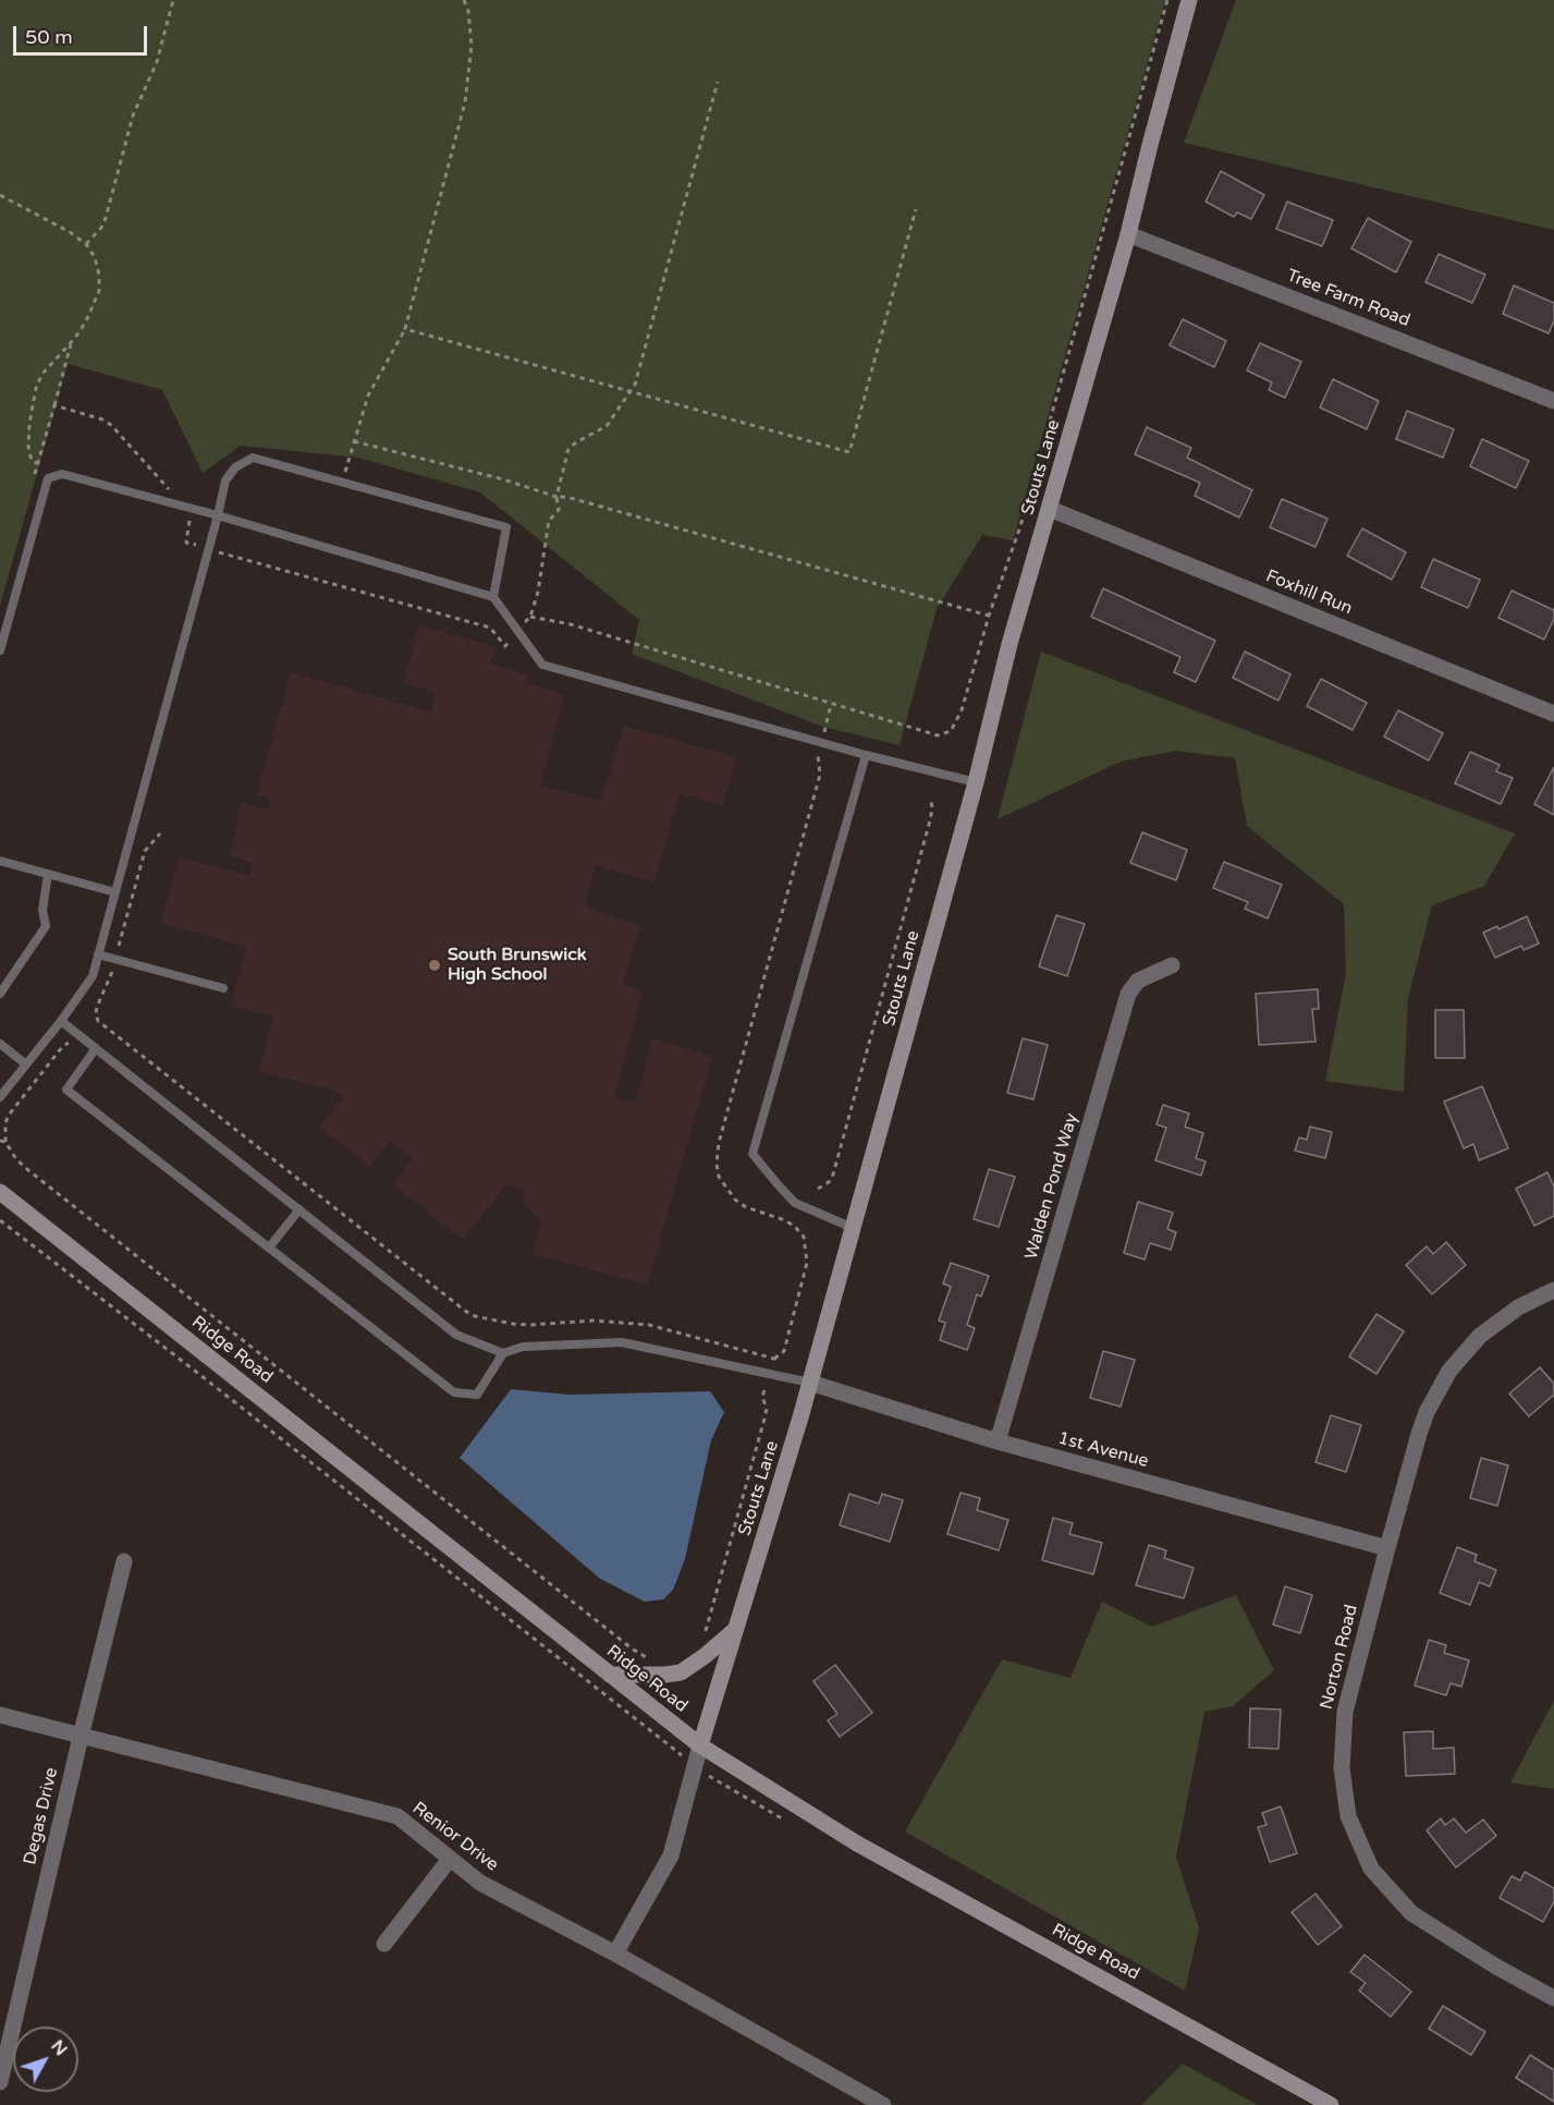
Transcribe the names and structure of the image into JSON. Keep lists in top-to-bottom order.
{
  "streets": {
    "street": [
      "Tree Farm Road",
      "Stouts Lane",
      "Foxhill Run",
      "Walden Pond Way",
      "Ridge Road",
      "1st Avenue",
      "Norton Road",
      "Degas Drive",
      "Renior Drive"
    ]
  },
  "crossings": [
    ["Tree Farm Road", "Stouts Lane"],
    ["Stouts Lane", "Foxhill Run"],
    ["Stouts Lane", "Ridge Road"],
    ["Stouts Lane", "1st Avenue"],
    ["Stouts Lane", "Renior Drive"],
    ["Walden Pond Way", "1st Avenue"],
    ["1st Avenue", "Norton Road"],
    ["Degas Drive", "Renior Drive"]
  ],
  "places": ["South Brunswick High School"],
  "scale_bar": "50 m",
  "north": "top right"
}
